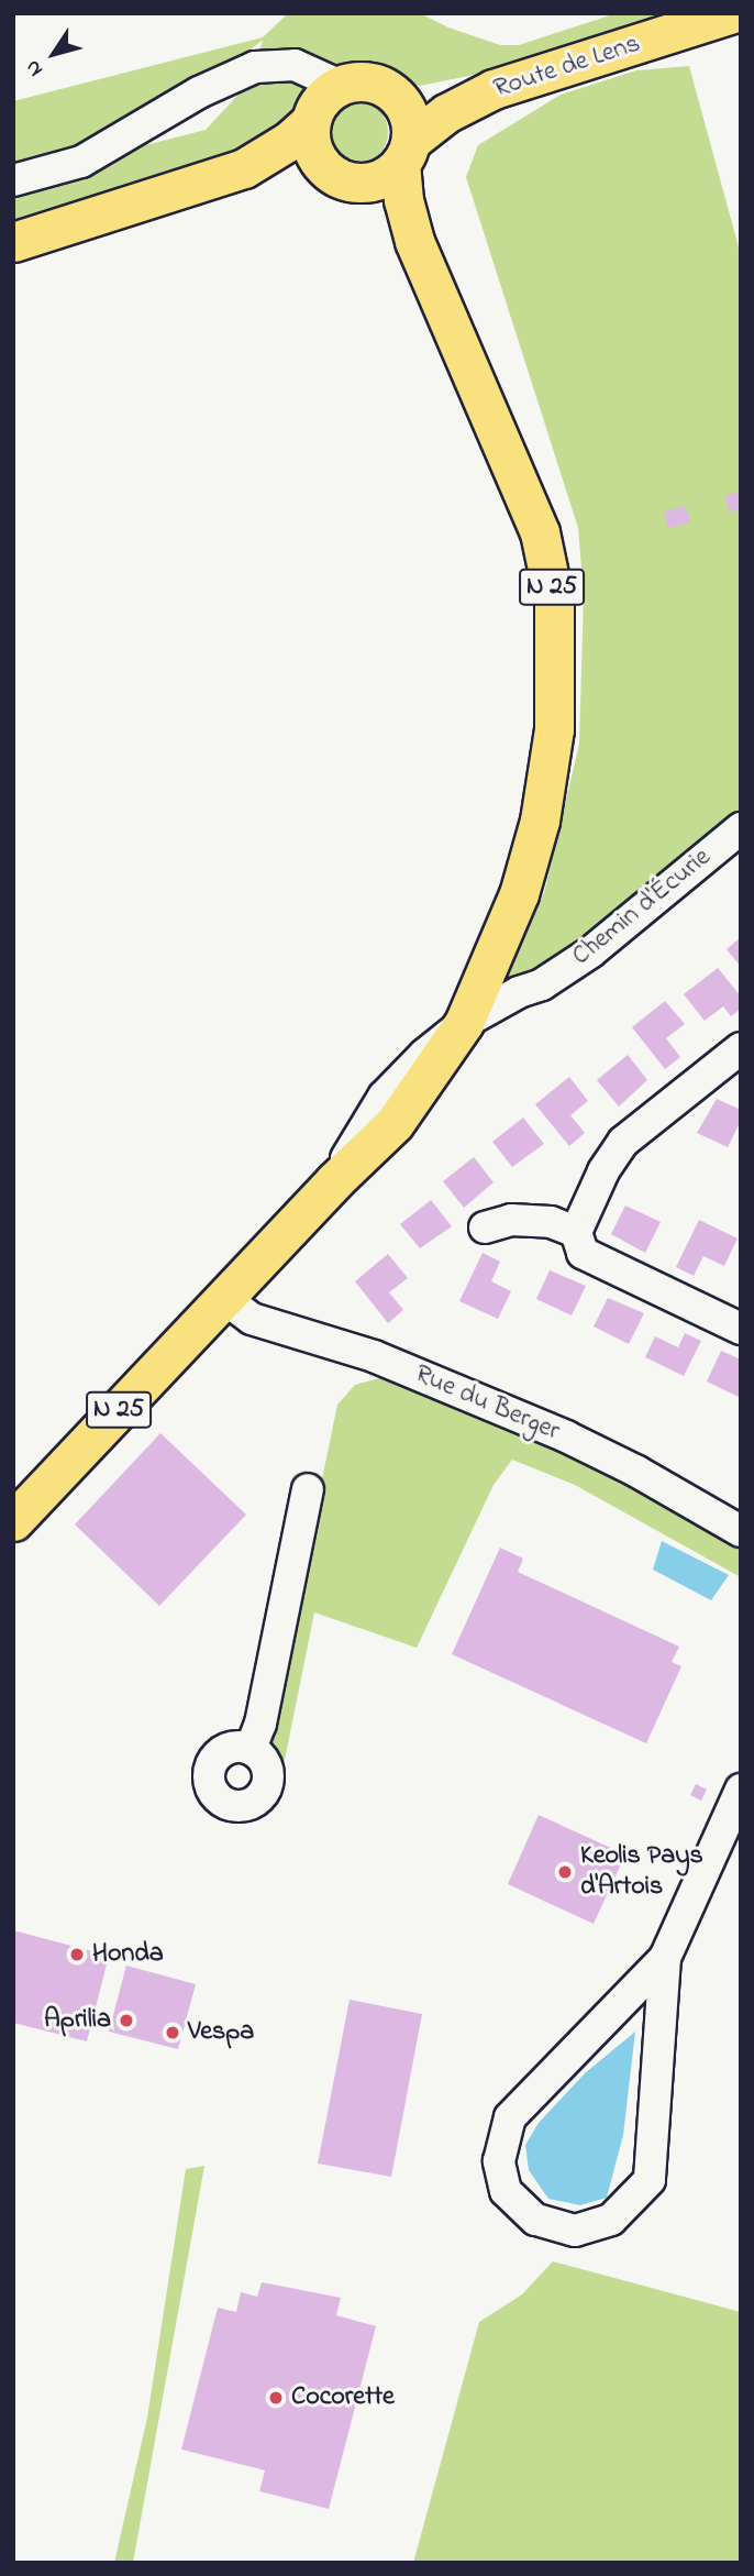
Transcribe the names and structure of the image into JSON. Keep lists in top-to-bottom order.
{
  "streets": {
    "main road": ["Route de Lens", "N 25"],
    "street": ["Chemin d'Écurie", "Rue du Berger"]
  },
  "crossings": [
    ["Route de Lens", "N 25"],
    ["N 25", "Chemin d'Écurie"],
    ["N 25", "Rue du Berger"]
  ],
  "places": [
    "Keolis Pays d'Artois",
    "Honda",
    "Aprilia",
    "Vespa",
    "Cocorette"
  ],
  "north": "bottom left"
}
